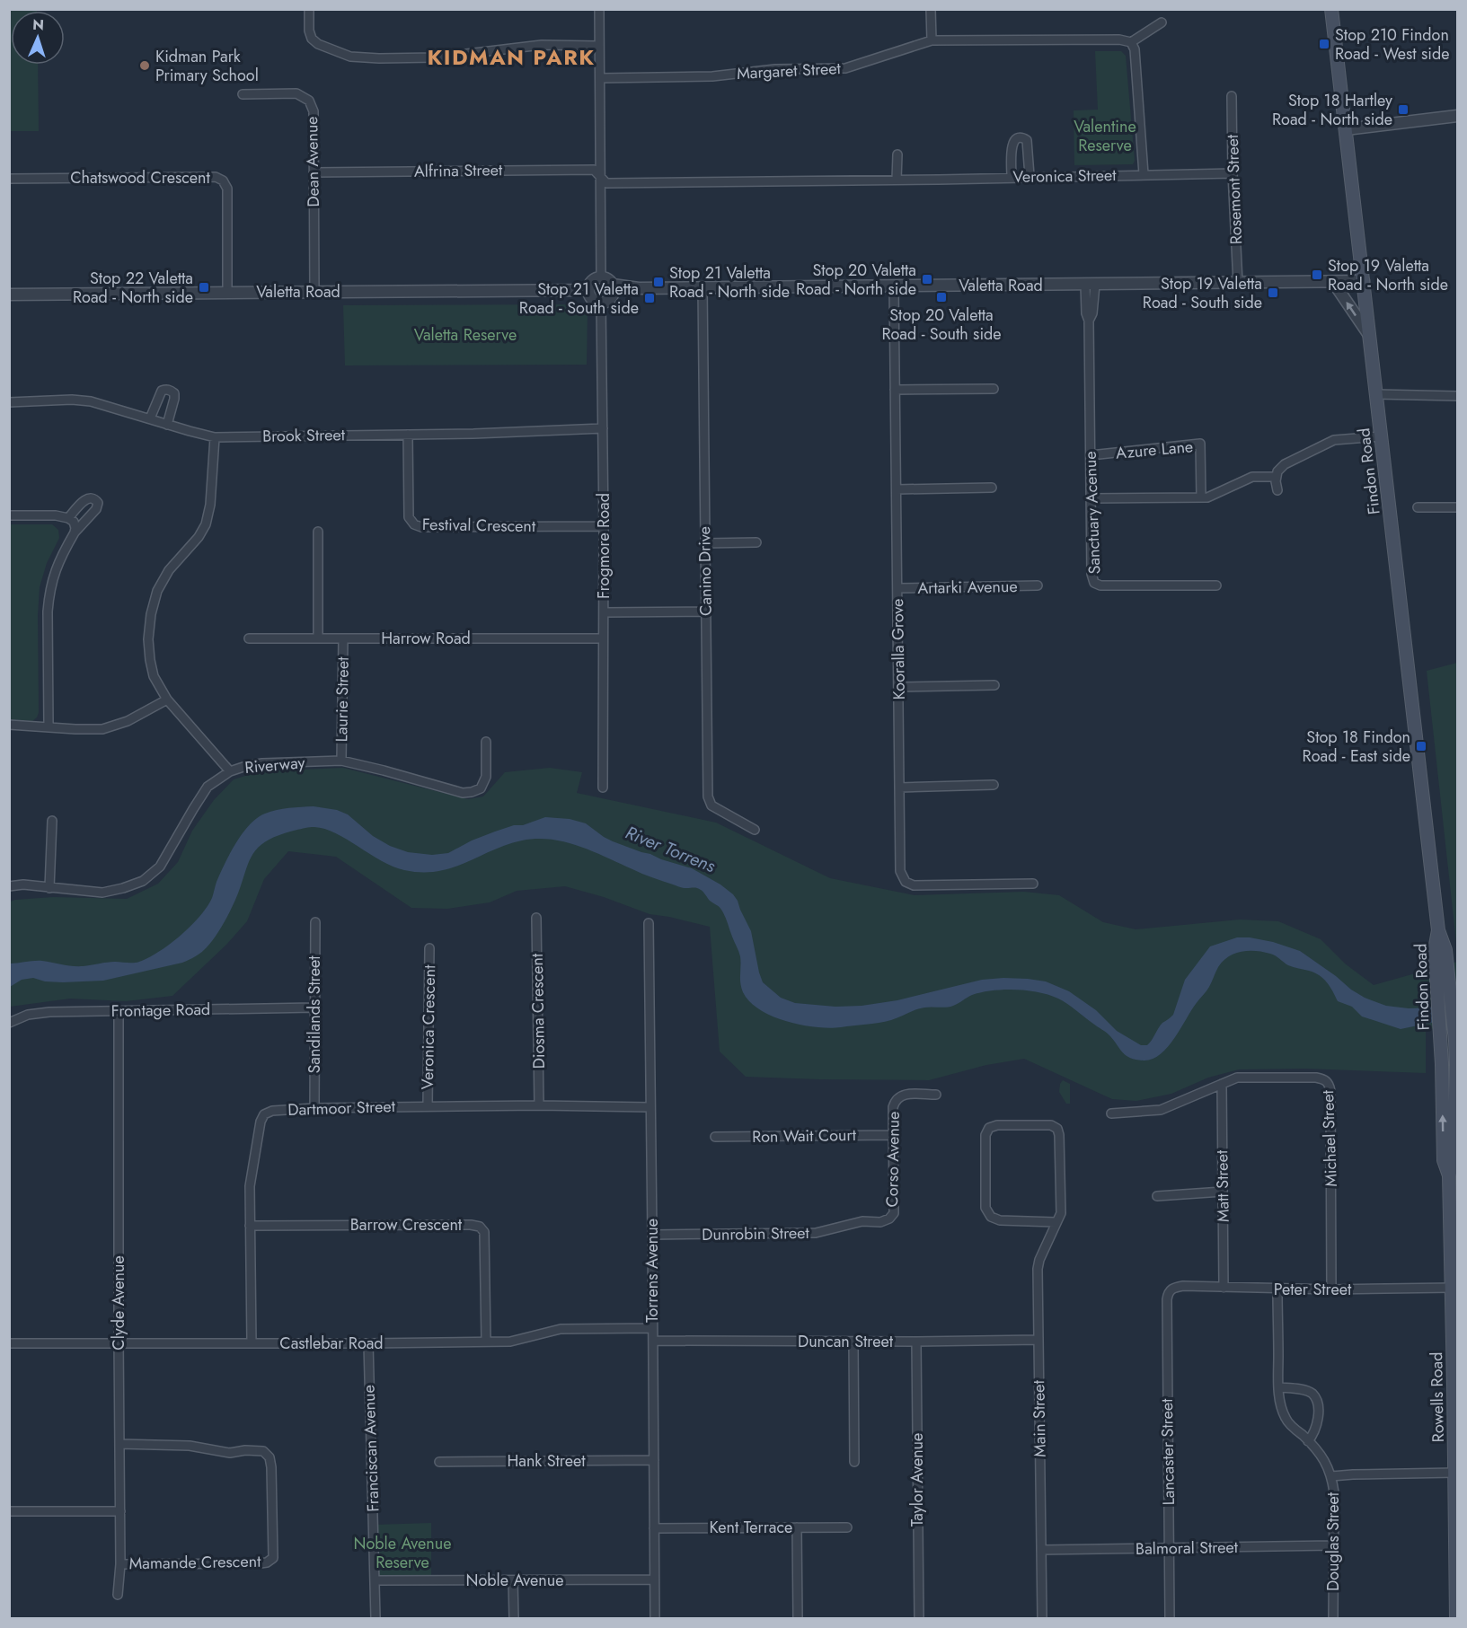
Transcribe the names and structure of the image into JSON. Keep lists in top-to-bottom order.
{
  "streets": {
    "main road": ["Findon Road", "Rowells Road"],
    "street": [
      "Margaret Street",
      "Dean Avenue",
      "Alfrina Street",
      "Veronica Street",
      "Chatswood Crescent",
      "Rosemont Street",
      "Valetta Road",
      "Brook Street",
      "Azure Lane",
      "Sanctuary Acenue",
      "Festival Crescent",
      "Frogmore Road",
      "Canino Drive",
      "Artarki Avenue",
      "Harrow Road",
      "Kooralla Grove",
      "Laurie Street",
      "Riverway",
      "Frontage Road",
      "Diosma Crescent",
      "Sandilands Street",
      "Veronica Crescent",
      "Dartmoor Street",
      "Ron Wait Court",
      "Michael Street",
      "Corso Avenue",
      "Matt Street",
      "Barrow Crescent",
      "Dunrobin Street",
      "Torrens Avenue",
      "Peter Street",
      "Clyde Avenue",
      "Duncan Street",
      "Castlebar Road",
      "Main Street",
      "Franciscan Avenue",
      "Lancaster Street",
      "Hank Street",
      "Taylor Avenue",
      "Kent Terrace",
      "Douglas Street",
      "Balmoral Street",
      "Mamande Crescent",
      "Noble Avenue"
    ]
  },
  "crossings": [
    ["Dean Avenue", "Alfrina Street"],
    ["Dean Avenue", "Valetta Road"],
    ["Alfrina Street", "Veronica Street"],
    ["Veronica Street", "Rosemont Street"],
    ["Chatswood Crescent", "Valetta Road"],
    ["Rosemont Street", "Valetta Road"],
    ["Valetta Road", "Findon Road"],
    ["Valetta Road", "Sanctuary Acenue"],
    ["Valetta Road", "Frogmore Road"],
    ["Valetta Road", "Canino Drive"],
    ["Valetta Road", "Kooralla Grove"],
    ["Brook Street", "Festival Crescent"],
    ["Brook Street", "Frogmore Road"],
    ["Azure Lane", "Sanctuary Acenue"],
    ["Findon Road", "Rowells Road"],
    ["Festival Crescent", "Frogmore Road"],
    ["Frogmore Road", "Harrow Road"],
    ["Artarki Avenue", "Kooralla Grove"],
    ["Harrow Road", "Laurie Street"],
    ["Laurie Street", "Riverway"],
    ["Frontage Road", "Sandilands Street"],
    ["Frontage Road", "Clyde Avenue"],
    ["Diosma Crescent", "Dartmoor Street"],
    ["Sandilands Street", "Dartmoor Street"],
    ["Veronica Crescent", "Dartmoor Street"],
    ["Dartmoor Street", "Barrow Crescent"],
    ["Dartmoor Street", "Torrens Avenue"],
    ["Dartmoor Street", "Castlebar Road"],
    ["Ron Wait Court", "Corso Avenue"],
    ["Michael Street", "Matt Street"],
    ["Michael Street", "Peter Street"],
    ["Corso Avenue", "Dunrobin Street"],
    ["Matt Street", "Peter Street"],
    ["Barrow Crescent", "Castlebar Road"],
    ["Dunrobin Street", "Torrens Avenue"],
    ["Torrens Avenue", "Duncan Street"],
    ["Torrens Avenue", "Castlebar Road"],
    ["Torrens Avenue", "Hank Street"],
    ["Torrens Avenue", "Kent Terrace"],
    ["Torrens Avenue", "Noble Avenue"],
    ["Peter Street", "Rowells Road"],
    ["Peter Street", "Lancaster Street"],
    ["Peter Street", "Douglas Street"],
    ["Clyde Avenue", "Castlebar Road"],
    ["Clyde Avenue", "Mamande Crescent"],
    ["Duncan Street", "Main Street"],
    ["Duncan Street", "Taylor Avenue"],
    ["Castlebar Road", "Franciscan Avenue"],
    ["Main Street", "Balmoral Street"],
    ["Franciscan Avenue", "Noble Avenue"],
    ["Lancaster Street", "Balmoral Street"],
    ["Douglas Street", "Balmoral Street"]
  ],
  "districts": ["KIDMAN PARK"],
  "water": ["River Torrens"],
  "parks": ["Valentine Reserve", "Valetta Reserve", "Noble Avenue Reserve"],
  "places": {
    "transit": [
      "Stop 210 Findon Road - West side",
      "Stop 18 Hartley Road - North side",
      "Stop 19 Valetta Road - North side",
      "Stop 20 Valetta Road - North side",
      "Stop 21 Valetta Road - North side",
      "Stop 22 Valetta Road - North side",
      "Stop 19 Valetta Road - South side",
      "Stop 20 Valetta Road - South side",
      "Stop 21 Valetta Road - South side",
      "Stop 18 Findon Road - East side"
    ],
    "other": ["Kidman Park Primary School"]
  },
  "north": "top"
}
